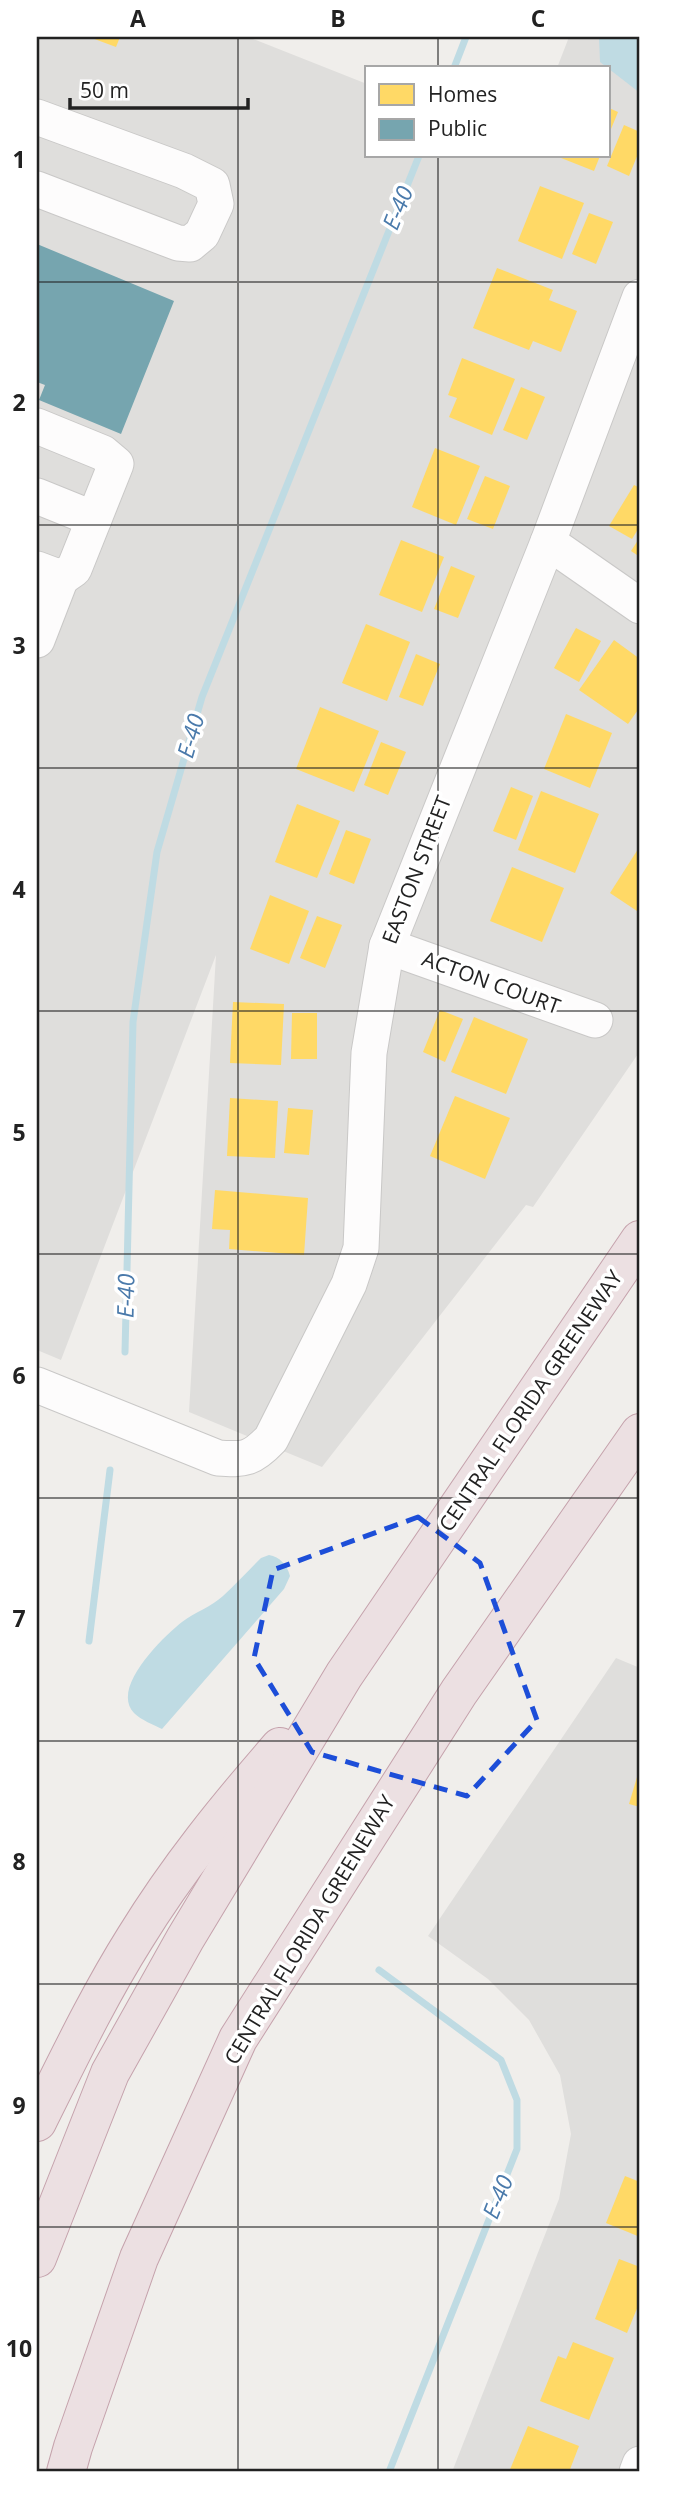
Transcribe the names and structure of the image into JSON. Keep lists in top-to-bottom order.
{
  "streets": {
    "highway": ["CENTRAL FLORIDA GREENEWAY"],
    "street": ["EASTON STREET", "ACTON COURT"]
  },
  "crossings": [
    ["EASTON STREET", "ACTON COURT"]
  ],
  "water": ["E-40"],
  "legend": ["Homes", "Public"],
  "scale_bar": "50 m",
  "grid": {
    "columns": ["A", "B", "C"],
    "rows": [
      "1",
      "2",
      "3",
      "4",
      "5",
      "6",
      "7",
      "8",
      "9",
      "10"
    ]
  }
}
